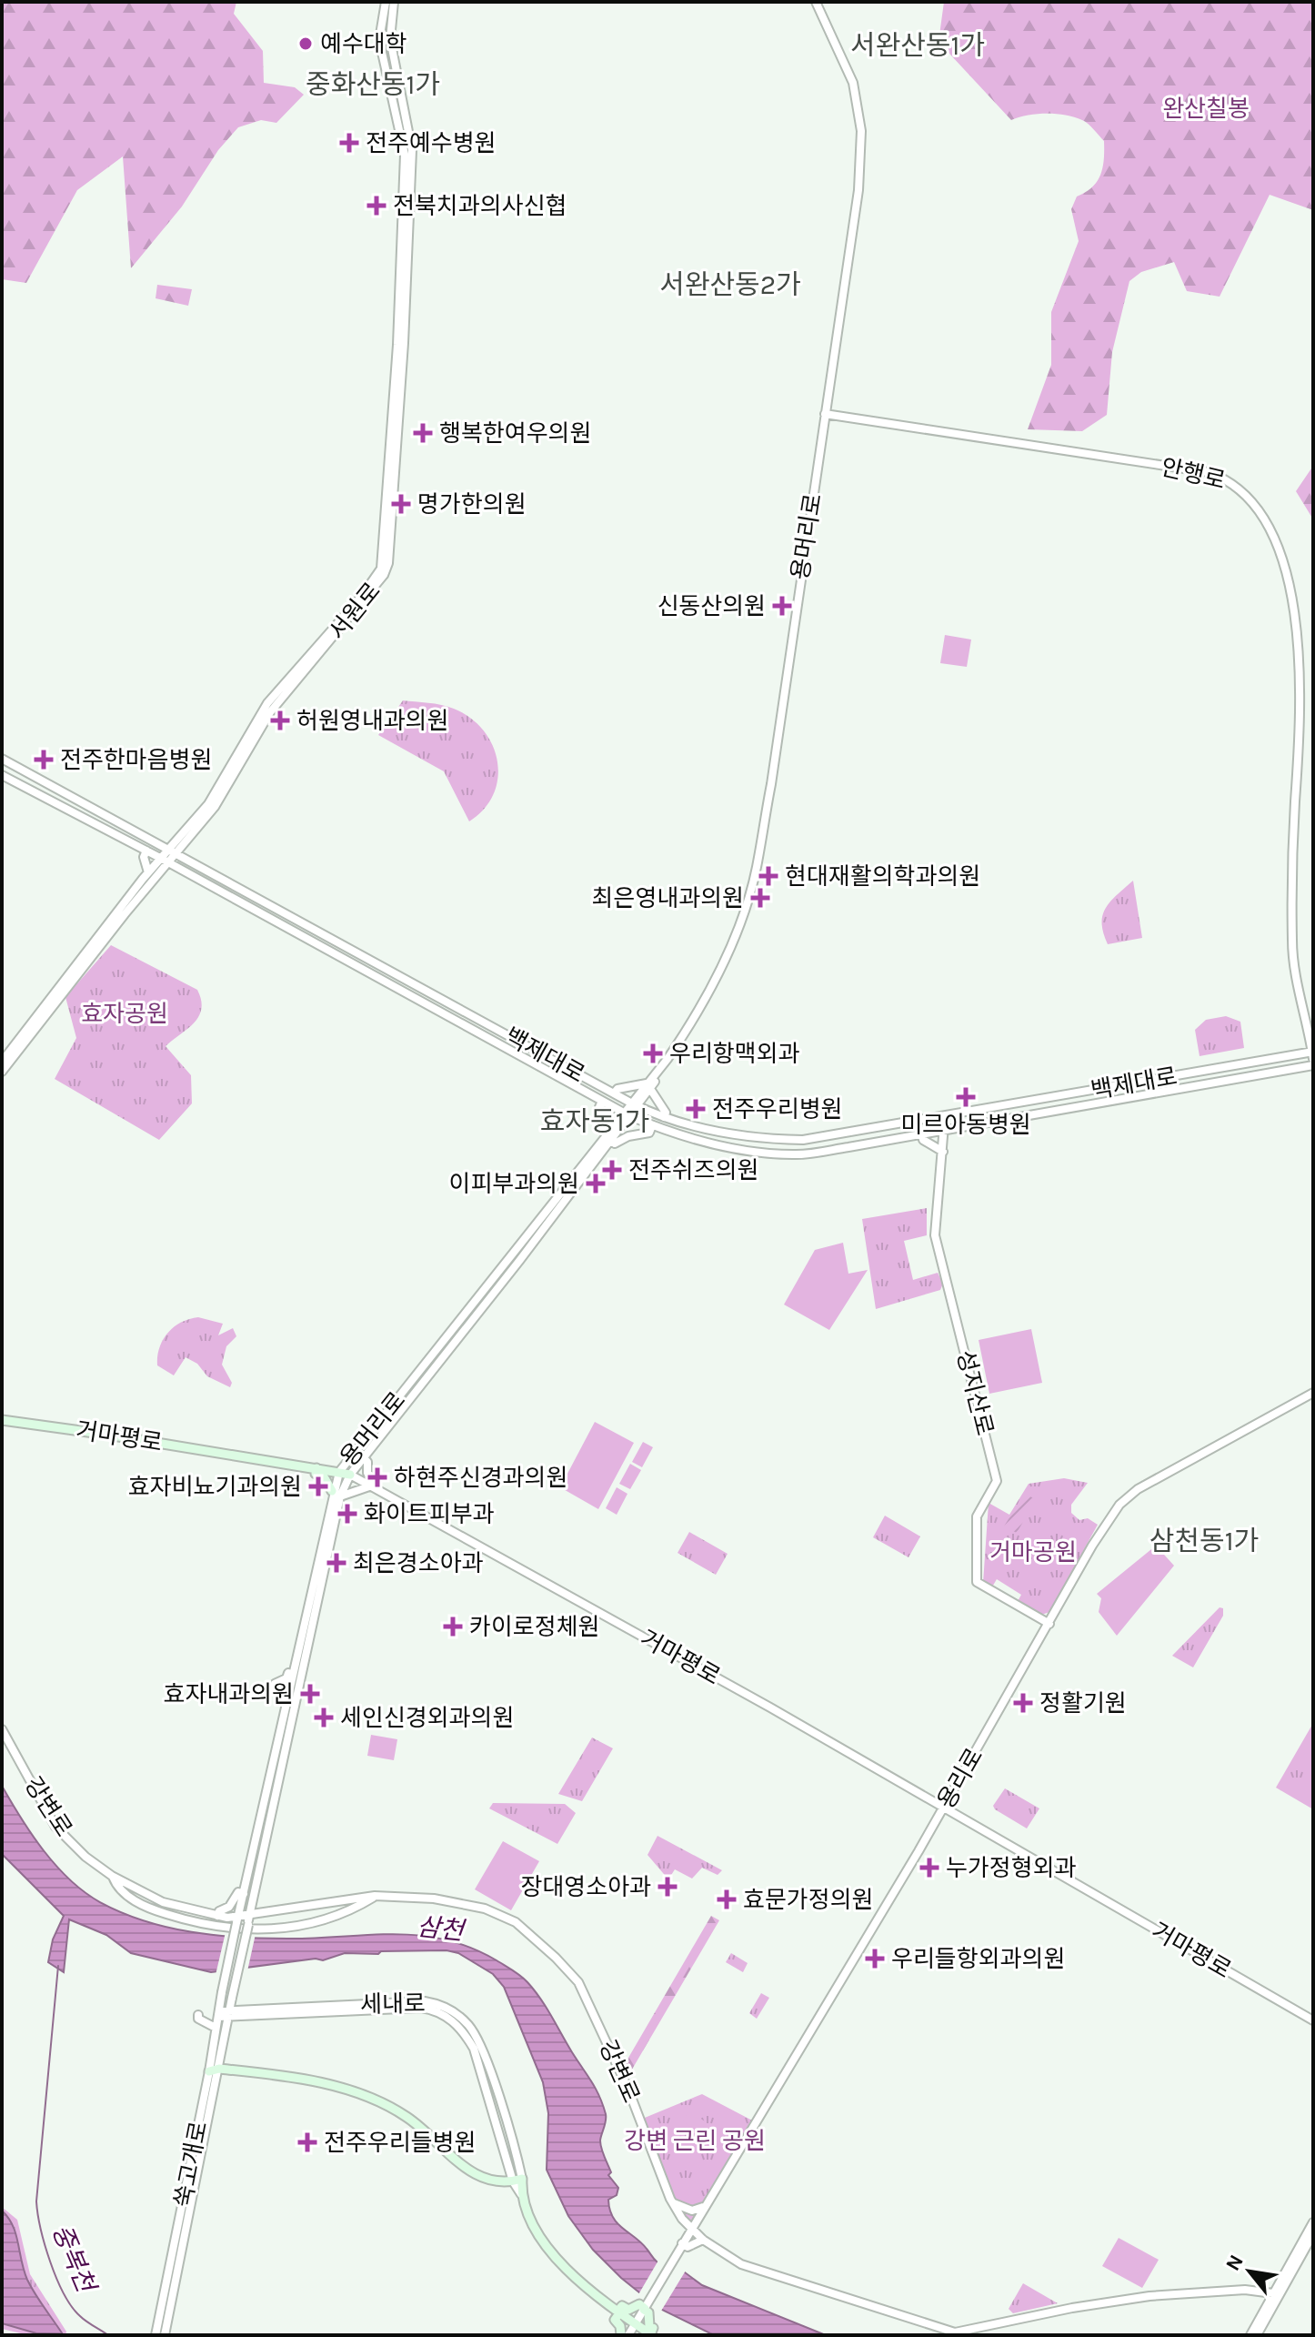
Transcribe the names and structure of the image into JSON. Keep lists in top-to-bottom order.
{
  "streets": {
    "main road": ["거마평로", "세내로"],
    "street": [
      "안행로",
      "용머리로",
      "서원로",
      "백제대로",
      "성지산로",
      "용리로",
      "강변로",
      "쑥고개로"
    ]
  },
  "crossings": [
    ["안행로", "용머리로"],
    ["안행로", "백제대로"],
    ["용머리로", "백제대로"],
    ["용머리로", "거마평로"],
    ["용머리로", "강변로"],
    ["용머리로", "쑥고개로"],
    ["서원로", "백제대로"],
    ["백제대로", "성지산로"],
    ["성지산로", "용리로"],
    ["거마평로", "용리로"],
    ["용리로", "강변로"],
    ["용리로", "세내로"],
    ["강변로", "쑥고개로"],
    ["세내로", "쑥고개로"]
  ],
  "districts": [
    "서완산동1가",
    "중화산동1가",
    "서완산동2가",
    "효자동1가",
    "삼천동1가"
  ],
  "water": ["삼천", "중복천"],
  "parks": [
    "완산칠봉",
    "효자공원",
    "거마공원",
    "강변 근린 공원"
  ],
  "places": {
    "other": ["예수대학"],
    "health": [
      "전주예수병원",
      "전북치과의사신협",
      "행복한여우의원",
      "명가한의원",
      "신동산의원",
      "허원영내과의원",
      "전주한마음병원",
      "현대재활의학과의원",
      "최은영내과의원",
      "우리항맥외과",
      "미르아동병원",
      "전주우리병원",
      "전주쉬즈의원",
      "이피부과의원",
      "하현주신경과의원",
      "효자비뇨기과의원",
      "화이트피부과",
      "최은경소아과",
      "카이로정체원",
      "효자내과의원",
      "정활기원",
      "세인신경외과의원",
      "누가정형외과",
      "장대영소아과",
      "효문가정의원",
      "우리들항외과의원",
      "전주우리들병원"
    ]
  },
  "north": "top left"
}
